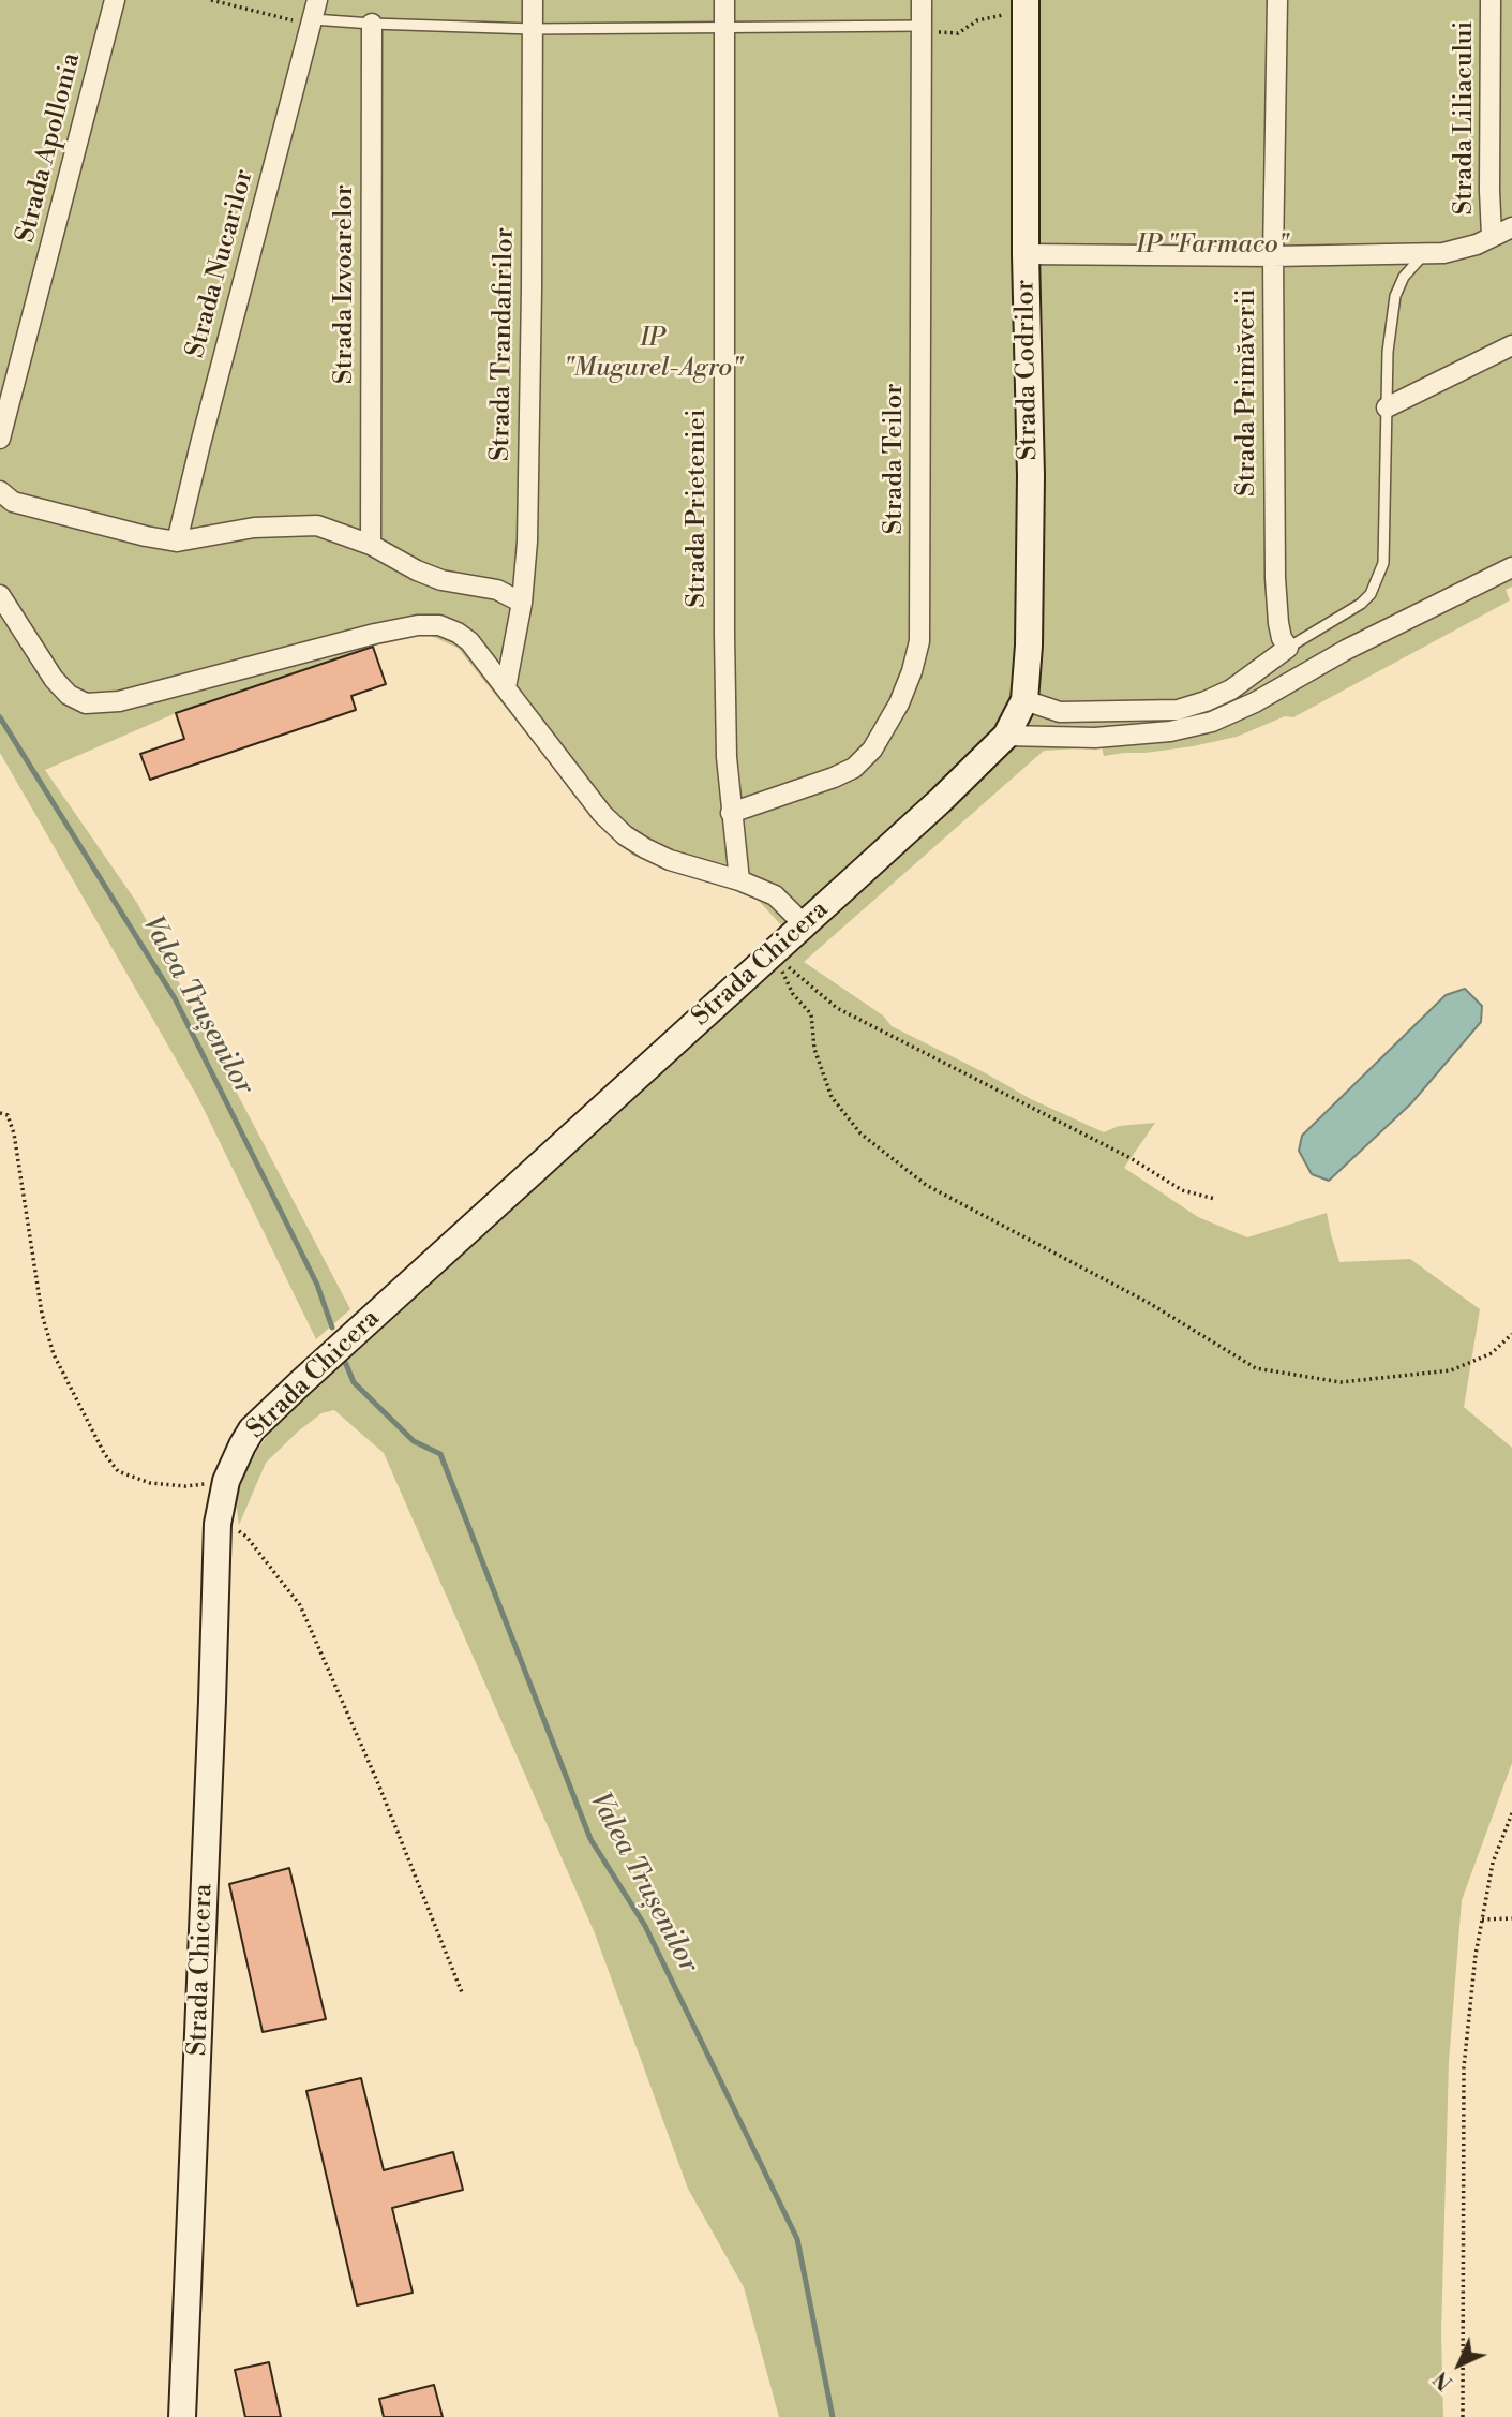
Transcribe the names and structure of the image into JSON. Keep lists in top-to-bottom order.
{
  "streets": {
    "street": [
      "Strada Liliacului",
      "Strada Apollonia",
      "Strada Nucarilor",
      "Strada Izvoarelor",
      "Strada Trandafirilor",
      "Strada Codrilor",
      "Strada Primăverii",
      "Strada Teilor",
      "Strada Prieteniei",
      "Strada Chicera"
    ]
  },
  "crossings": [
    ["Strada Codrilor", "Strada Chicera"],
    ["Strada Teilor", "Strada Prieteniei"]
  ],
  "water": ["Valea Trușenilor"],
  "parks": ["IP \"Farmaco\"", "IP \"Mugurel-Agro\""],
  "north": "bottom left"
}
